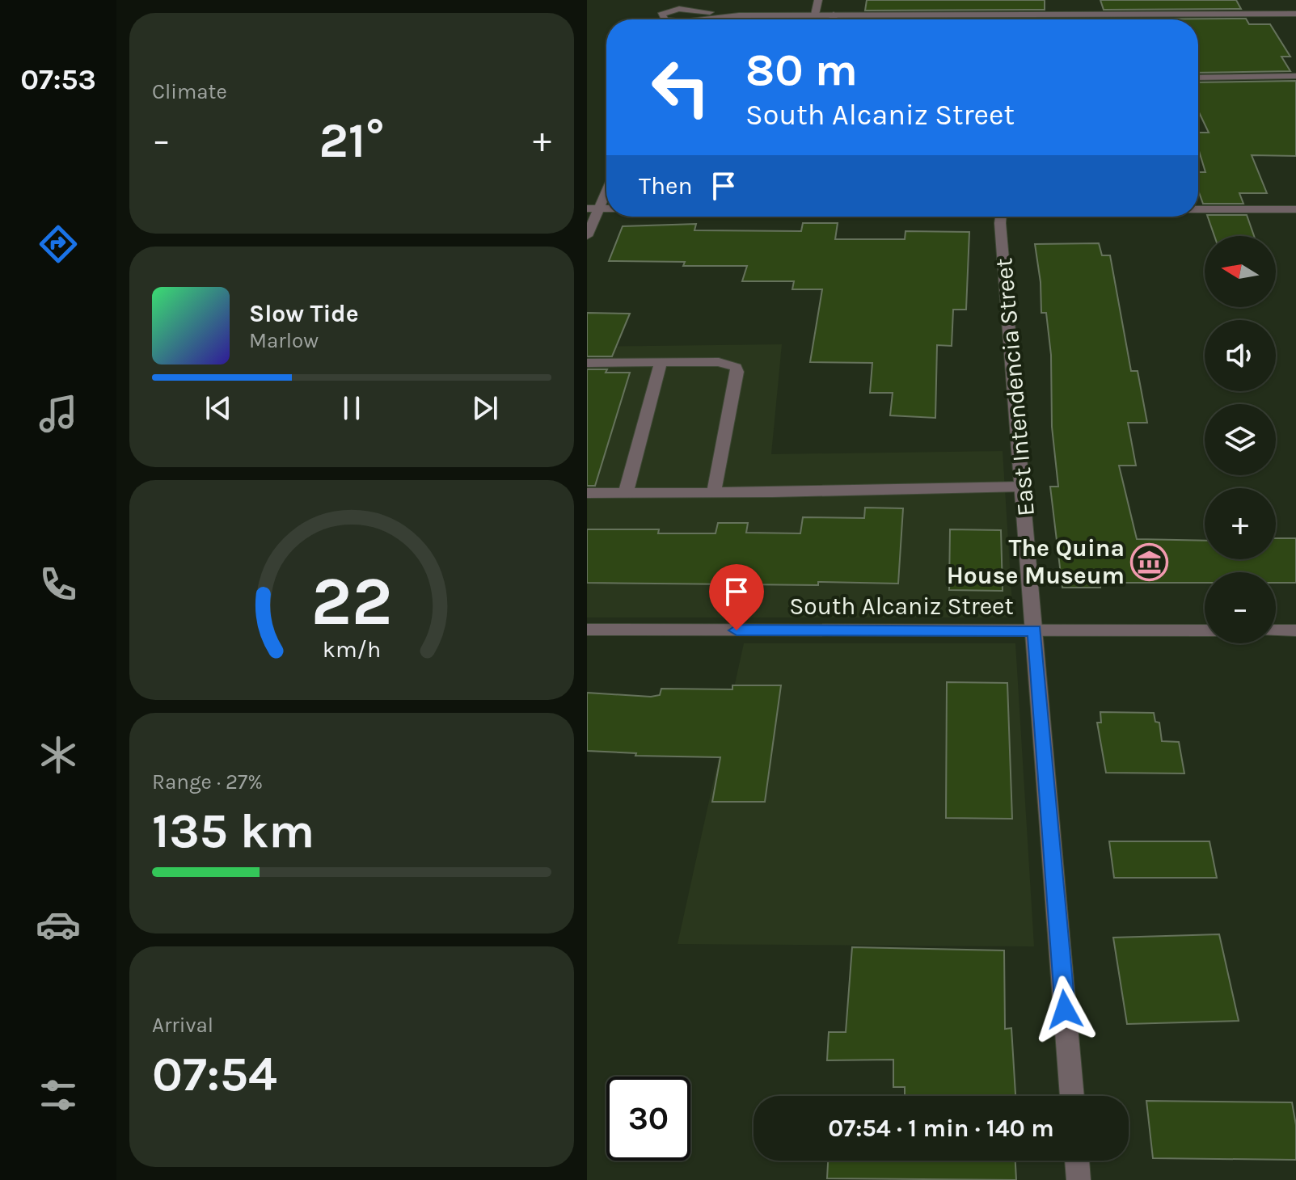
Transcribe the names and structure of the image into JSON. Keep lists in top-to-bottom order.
{
  "streets": {
    "street": ["East Intendencia Street", "South Alcaniz Street"]
  },
  "crossings": [
    ["East Intendencia Street", "South Alcaniz Street"]
  ],
  "places": {
    "museum": ["The Quina House Museum"]
  },
  "north": "left",
  "page": {
    "tabs": "07:53",
    "tile": [
      "Climate",
      ["Range · 27%", "135 km"],
      ["Arrival", "07:54"]
    ],
    "turn": ["80 m", "South Alcaniz Street"],
    "heat": ["−", "21°", "+"],
    "then": "Then",
    "map_buttons": ["+", "−"],
    "song": ["Slow Tide", "Marlow"],
    "limit": "30",
    "trip": "07:54 · 1 min · 140 m",
    "gauge": ["22", "km/h"]
  }
}
